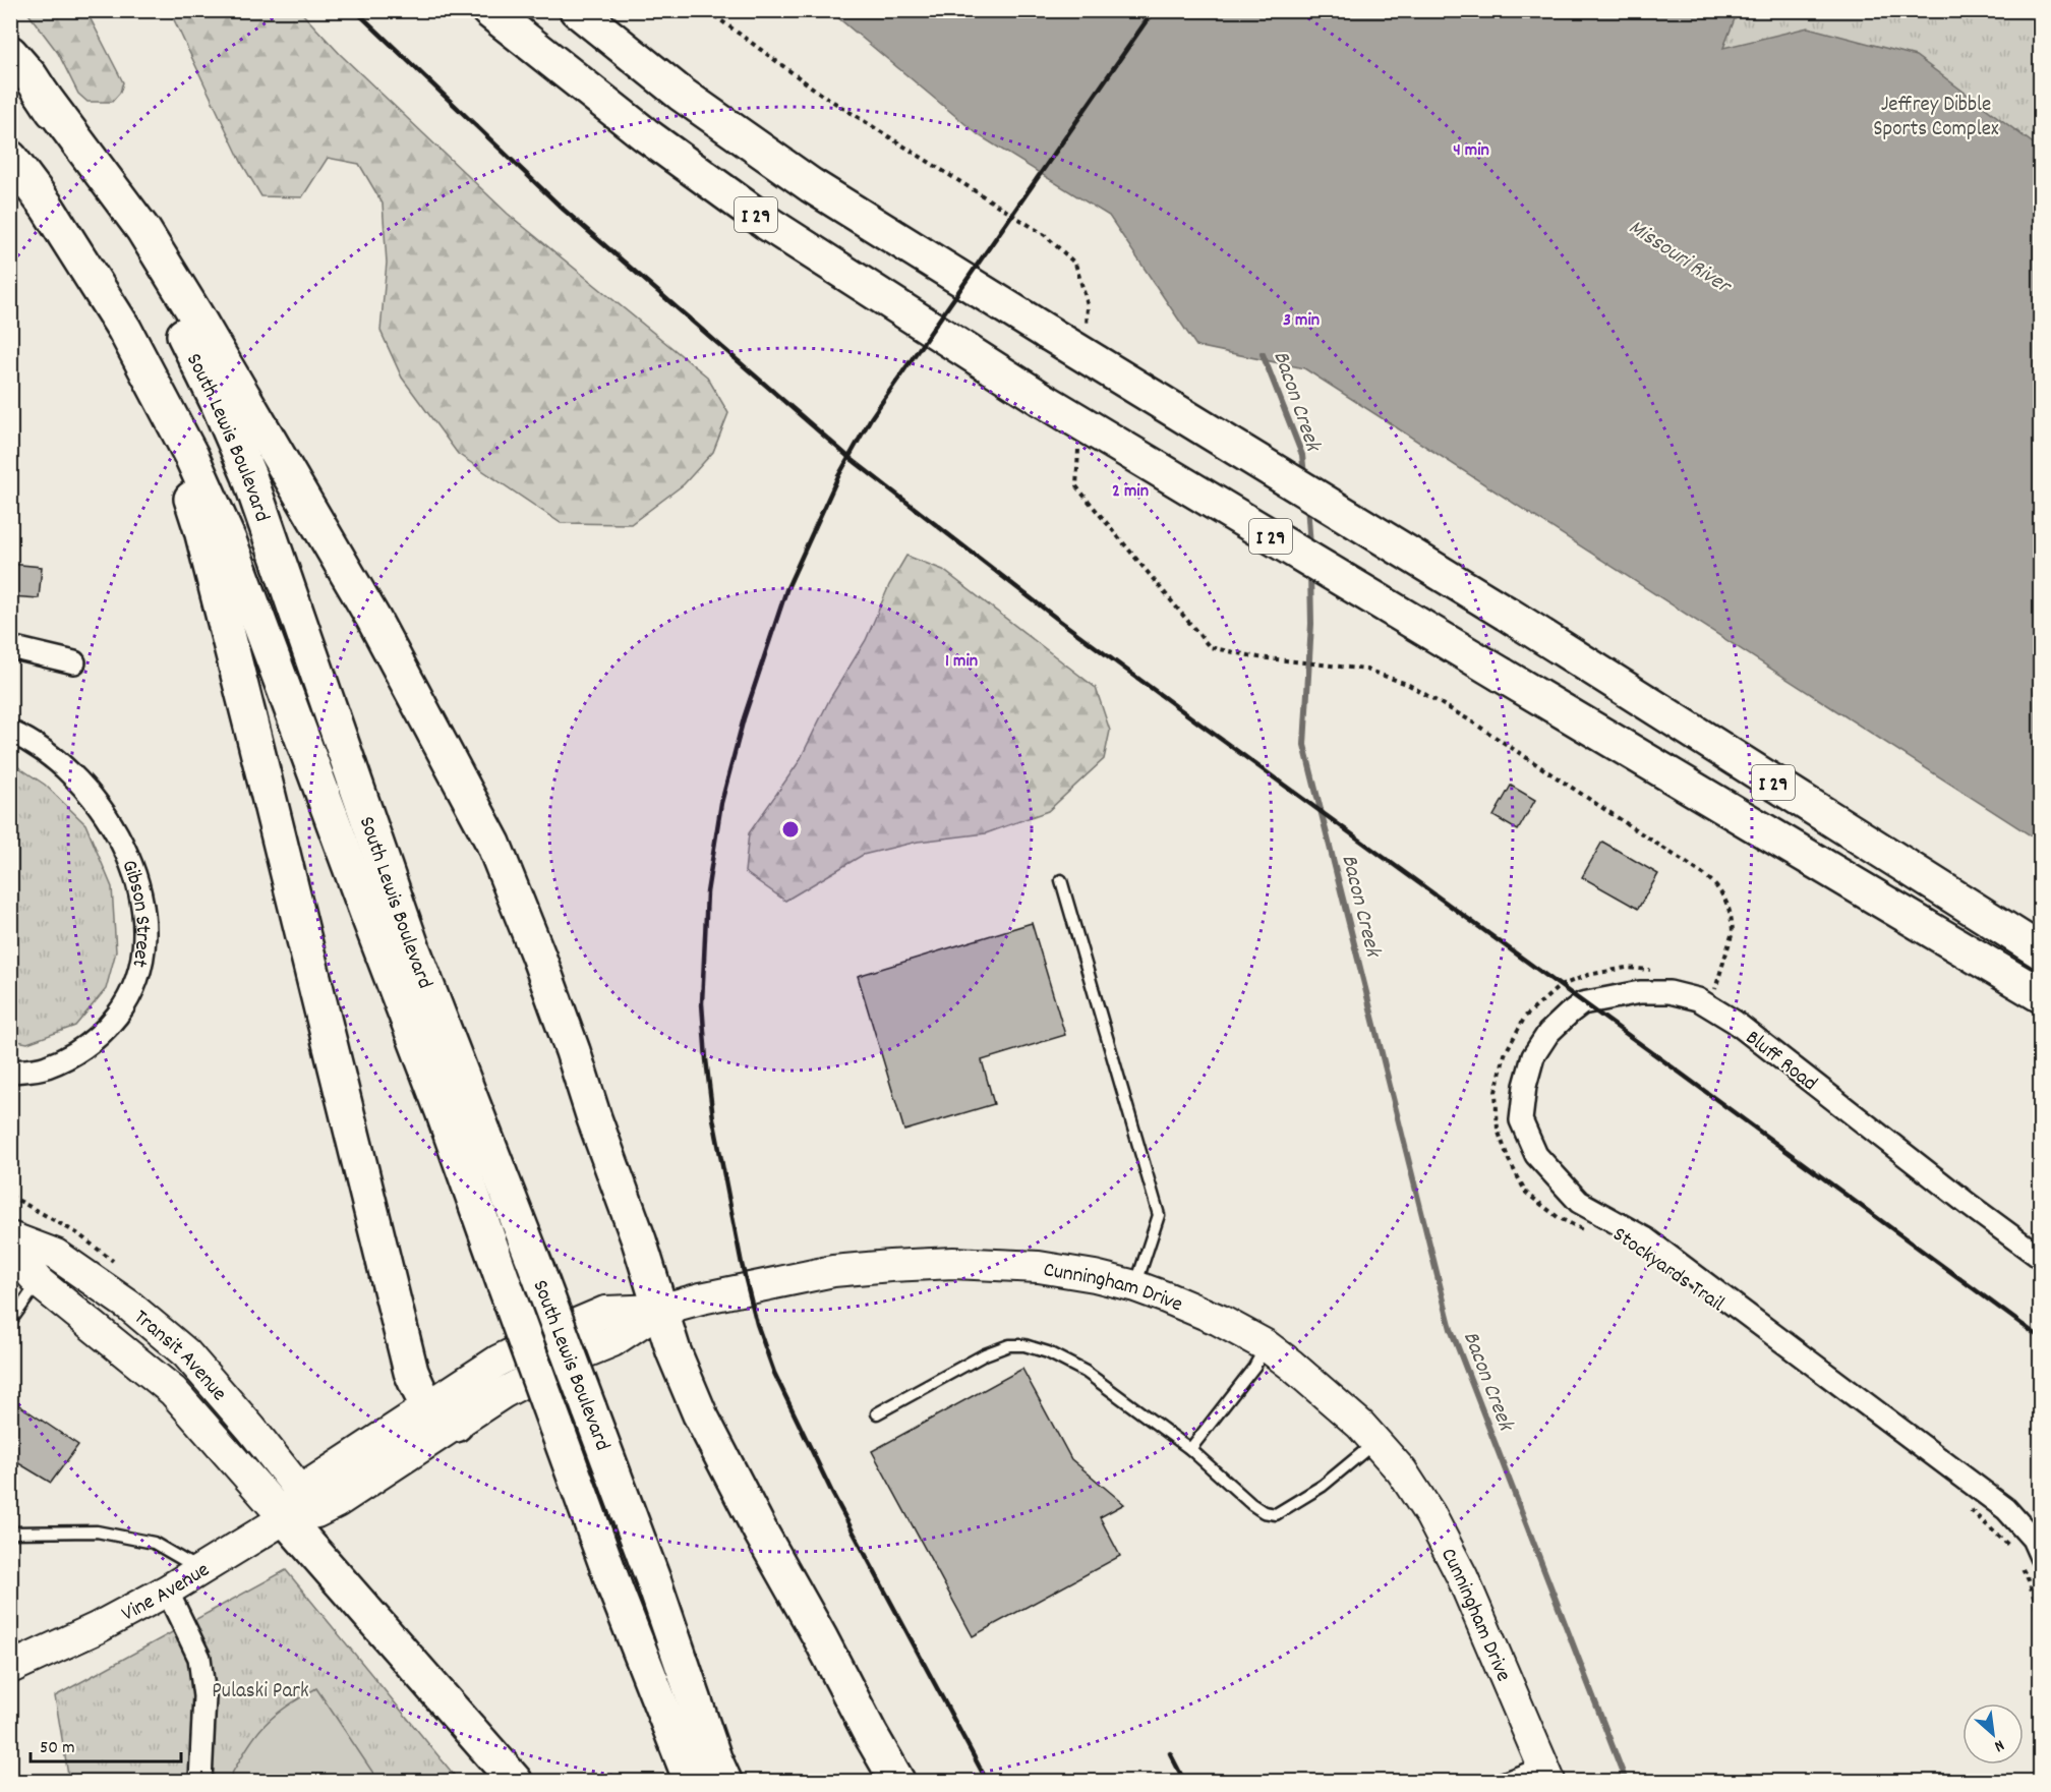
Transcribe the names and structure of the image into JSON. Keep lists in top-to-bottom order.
{
  "streets": {
    "main road": ["I 29", "South Lewis Boulevard"],
    "street": [
      "Gibson Street",
      "Bluff Road",
      "Cunningham Drive",
      "Transit Avenue",
      "Vine Avenue"
    ],
    "path": ["Stockyards Trail"]
  },
  "crossings": [
    ["Cunningham Drive", "Transit Avenue"],
    ["Cunningham Drive", "Vine Avenue"],
    ["Transit Avenue", "Vine Avenue"]
  ],
  "water": ["Missouri River", "Bacon Creek"],
  "parks": ["Jeffrey Dibble Sports Complex", "Pulaski Park"],
  "scale_bar": "50 m",
  "north": "bottom right",
  "rings": [
    "4 min",
    "3 min",
    "2 min",
    "1 min"
  ]
}
